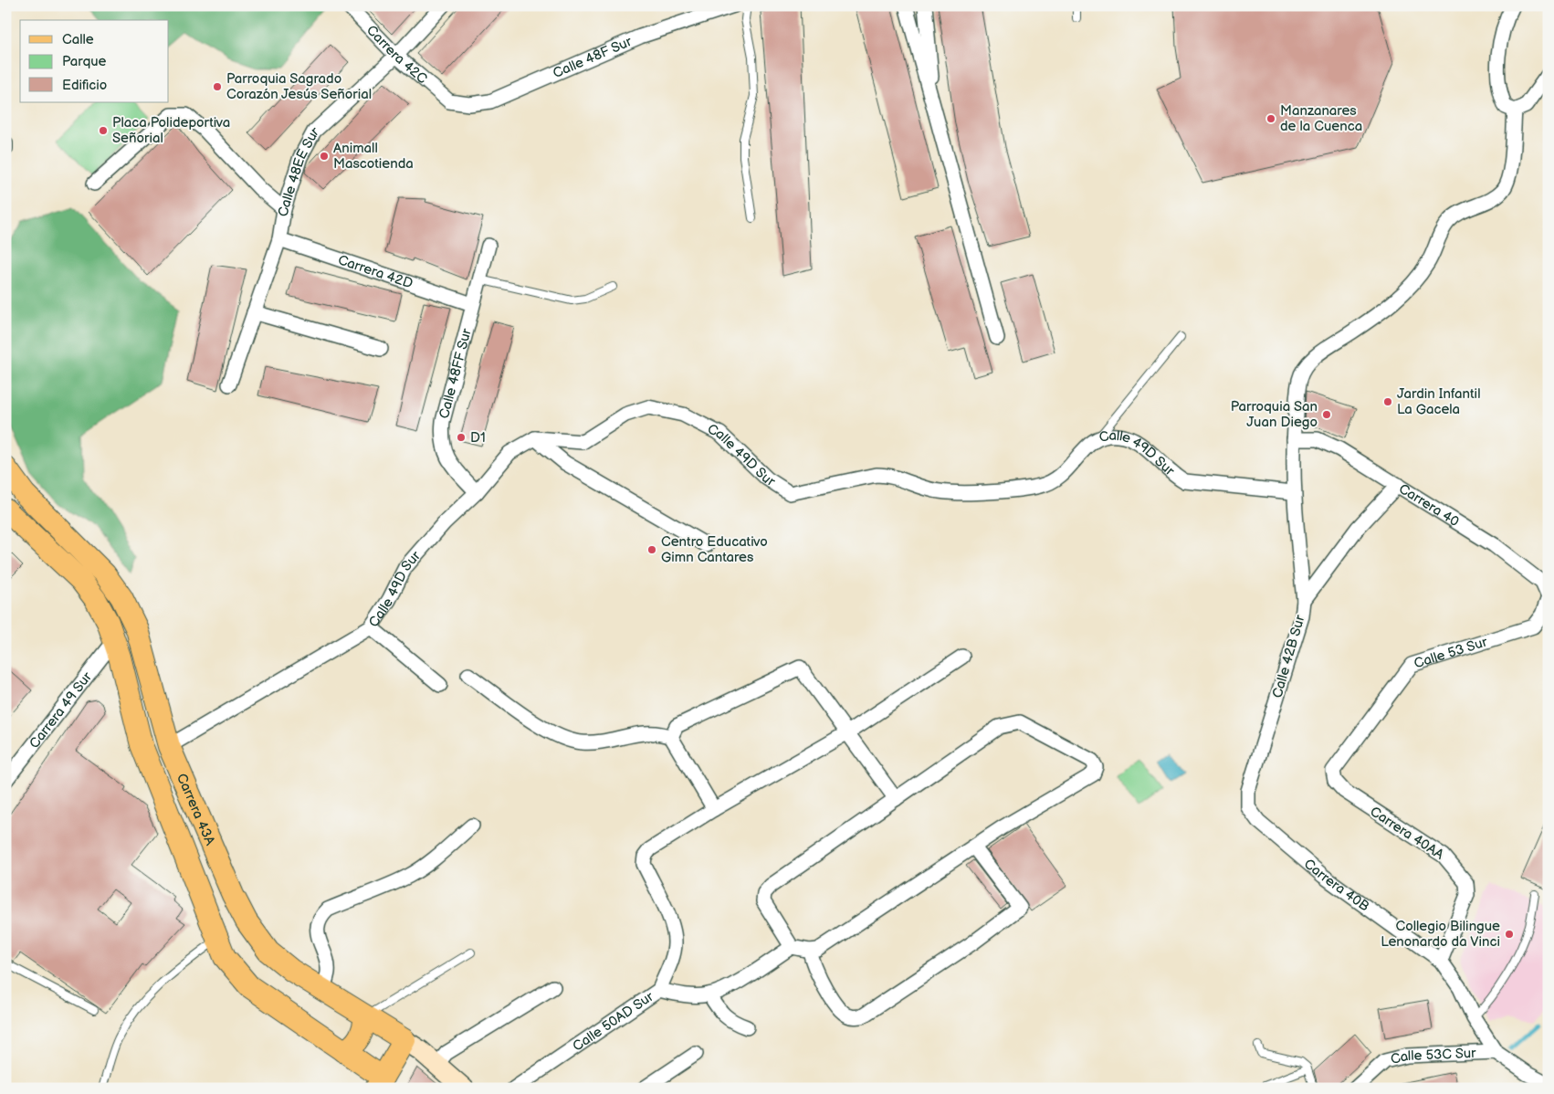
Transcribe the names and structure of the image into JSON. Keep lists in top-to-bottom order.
{
  "streets": {
    "main road": ["Carrera 43A"],
    "street": [
      "Carrera 42C",
      "Calle 48F Sur",
      "Calle 48EE Sur",
      "Carrera 42D",
      "Calle 48FF Sur",
      "Calle 49D Sur",
      "Carrera 40",
      "Calle 53 Sur",
      "Calle 42B Sur",
      "Carrera 49 Sur",
      "Carrera 40AA",
      "Carrera 40B",
      "Calle 50AD Sur",
      "Calle 53C Sur"
    ]
  },
  "crossings": [
    ["Carrera 42C", "Calle 48F Sur"],
    ["Carrera 42C", "Calle 48EE Sur"],
    ["Calle 48EE Sur", "Carrera 42D"],
    ["Carrera 42D", "Calle 48FF Sur"],
    ["Calle 48FF Sur", "Calle 49D Sur"],
    ["Calle 49D Sur", "Calle 42B Sur"],
    ["Calle 49D Sur", "Carrera 43A"],
    ["Carrera 40", "Calle 53 Sur"],
    ["Calle 53 Sur", "Carrera 40AA"],
    ["Calle 42B Sur", "Carrera 40B"],
    ["Carrera 49 Sur", "Carrera 43A"],
    ["Carrera 40AA", "Carrera 40B"],
    ["Carrera 40B", "Calle 53C Sur"]
  ],
  "places": [
    "Parroquia Sagrado Corazón Jesús Señorial",
    "Manzanares de la Cuenca",
    "Placa Polideportiva Señorial",
    "Animall Mascotienda",
    "Jardin Infantil La Gacela",
    "Parroquia San Juan Diego",
    "D1",
    "Centro Educativo Gimn Cantares",
    "Collegio Bilingue Lenonardo da Vinci"
  ],
  "legend": ["Calle", "Parque", "Edificio"]
}
